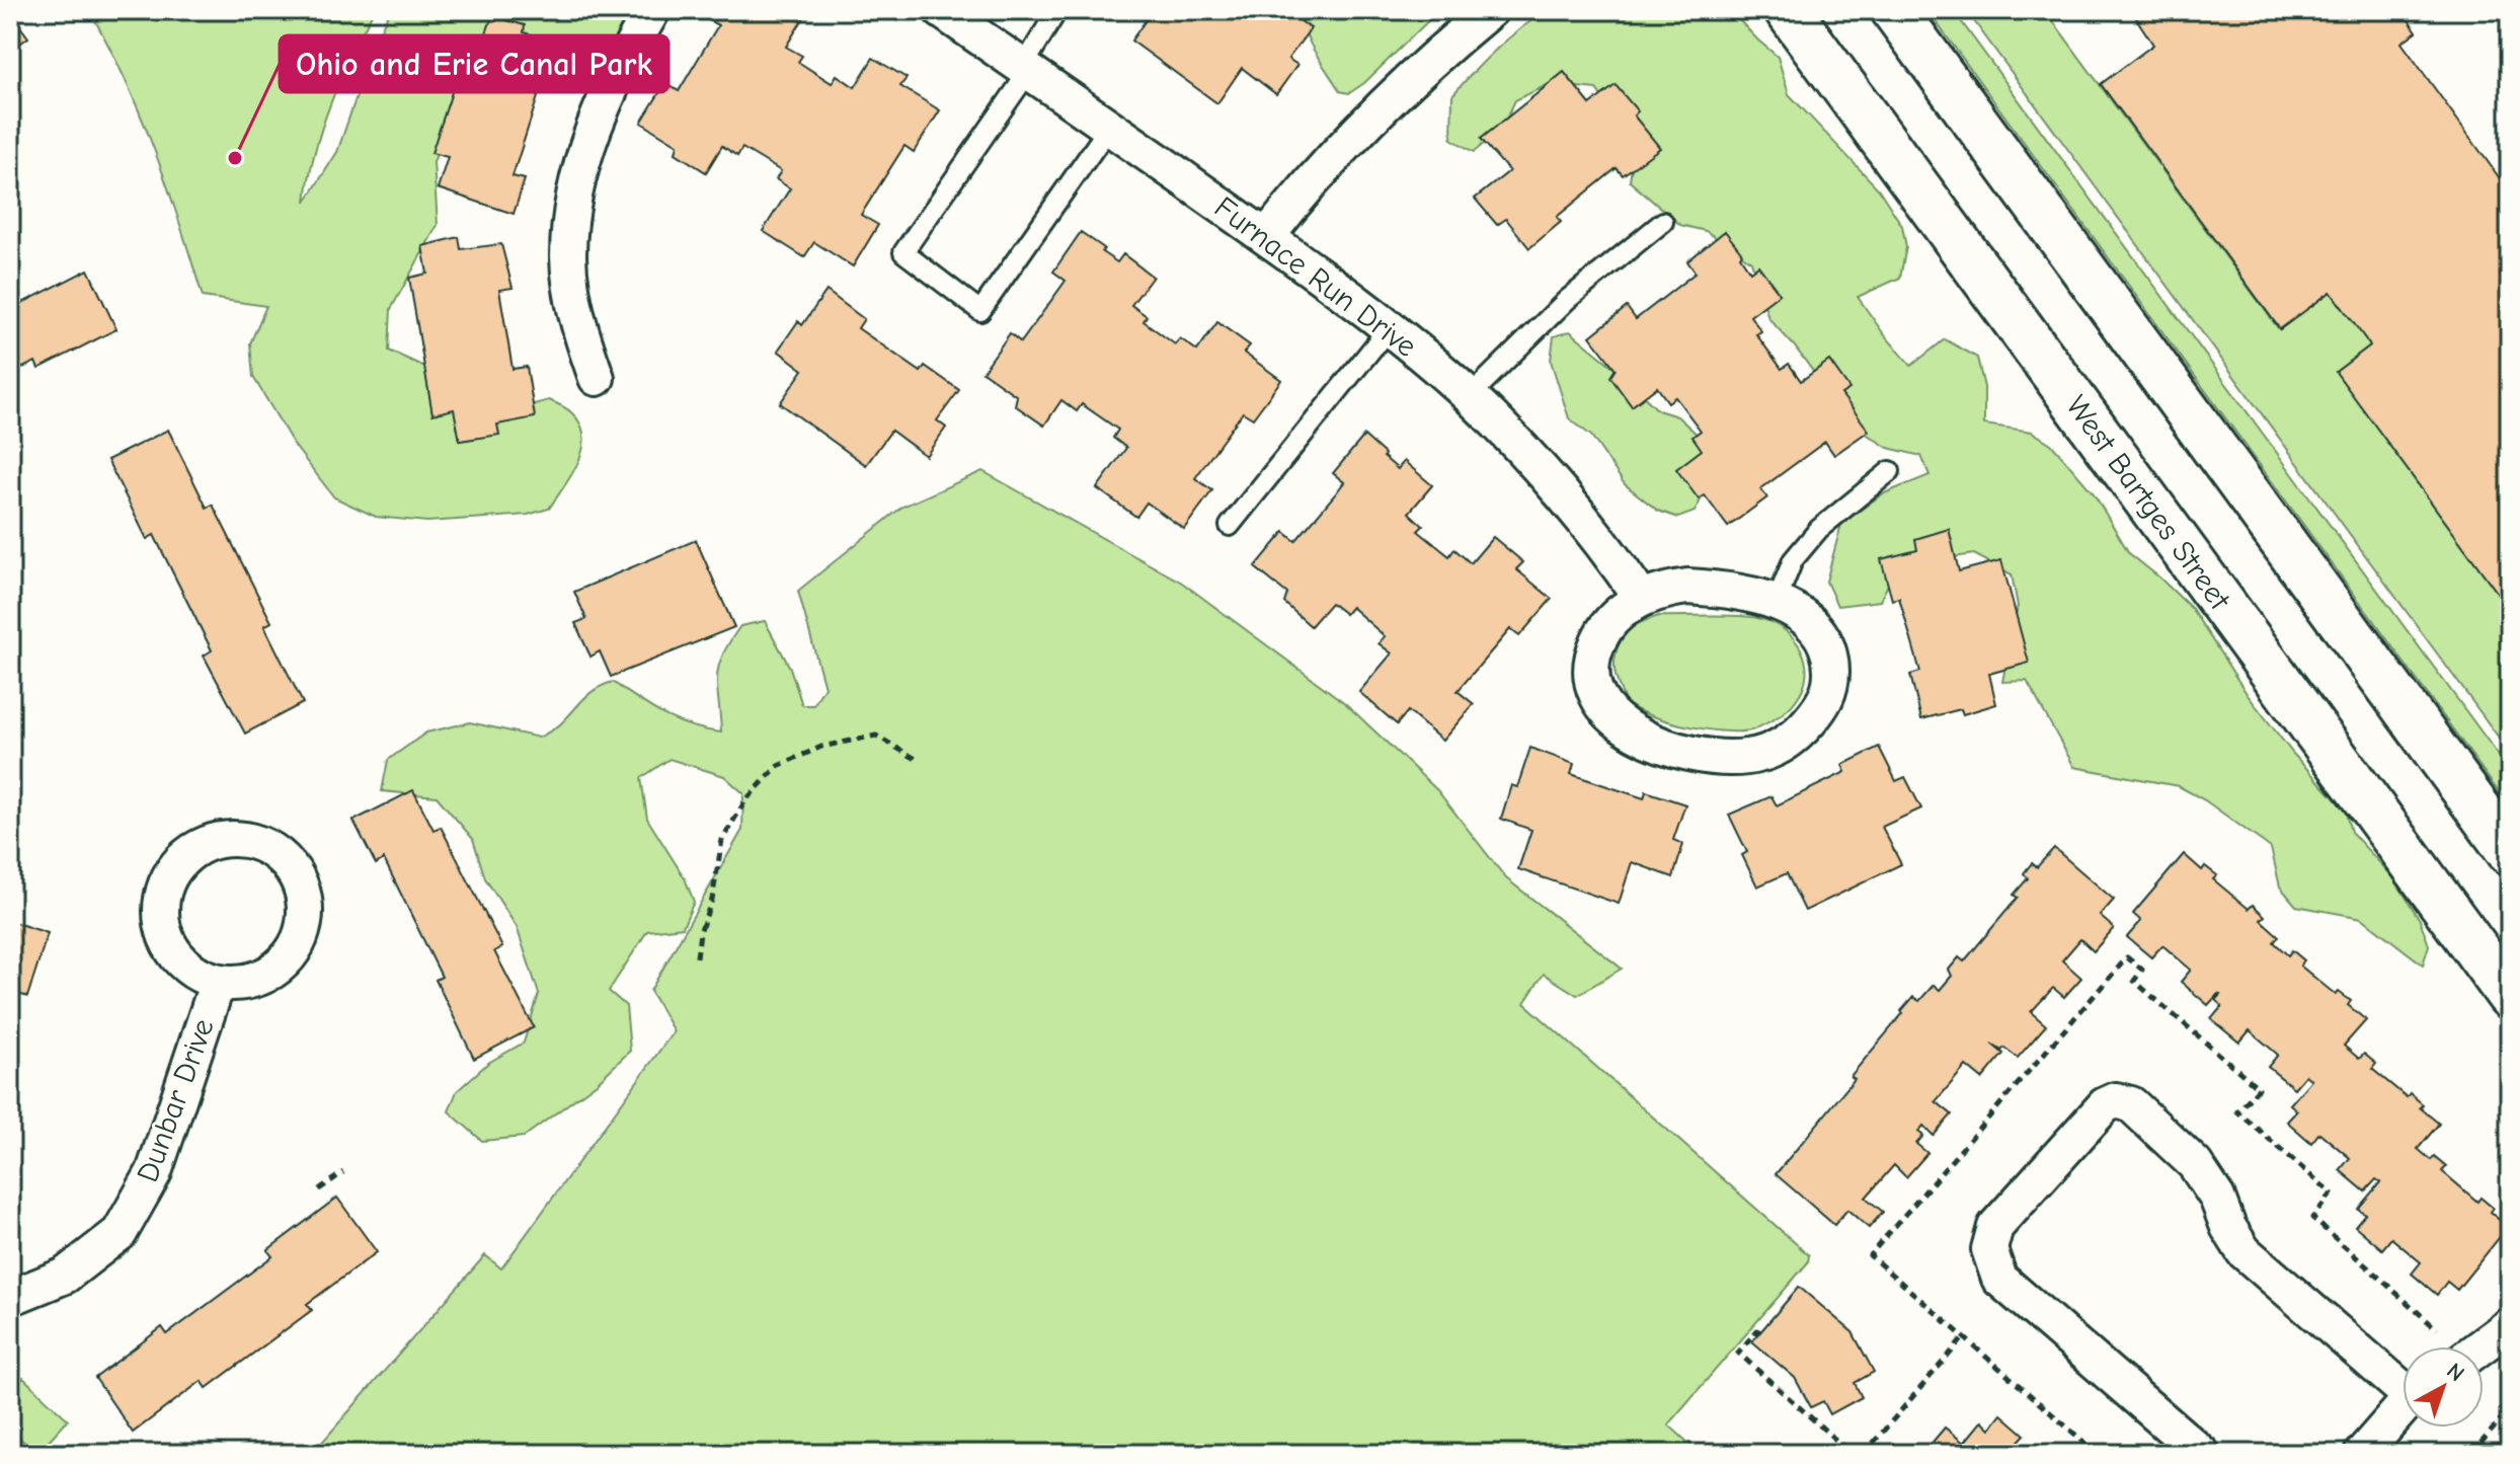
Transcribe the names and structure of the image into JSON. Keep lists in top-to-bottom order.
{
  "streets": {
    "main road": ["West Bartges Street"],
    "street": ["Furnace Run Drive", "Dunbar Drive"]
  },
  "places": ["Ohio and Erie Canal Park"],
  "north": "top right"
}
